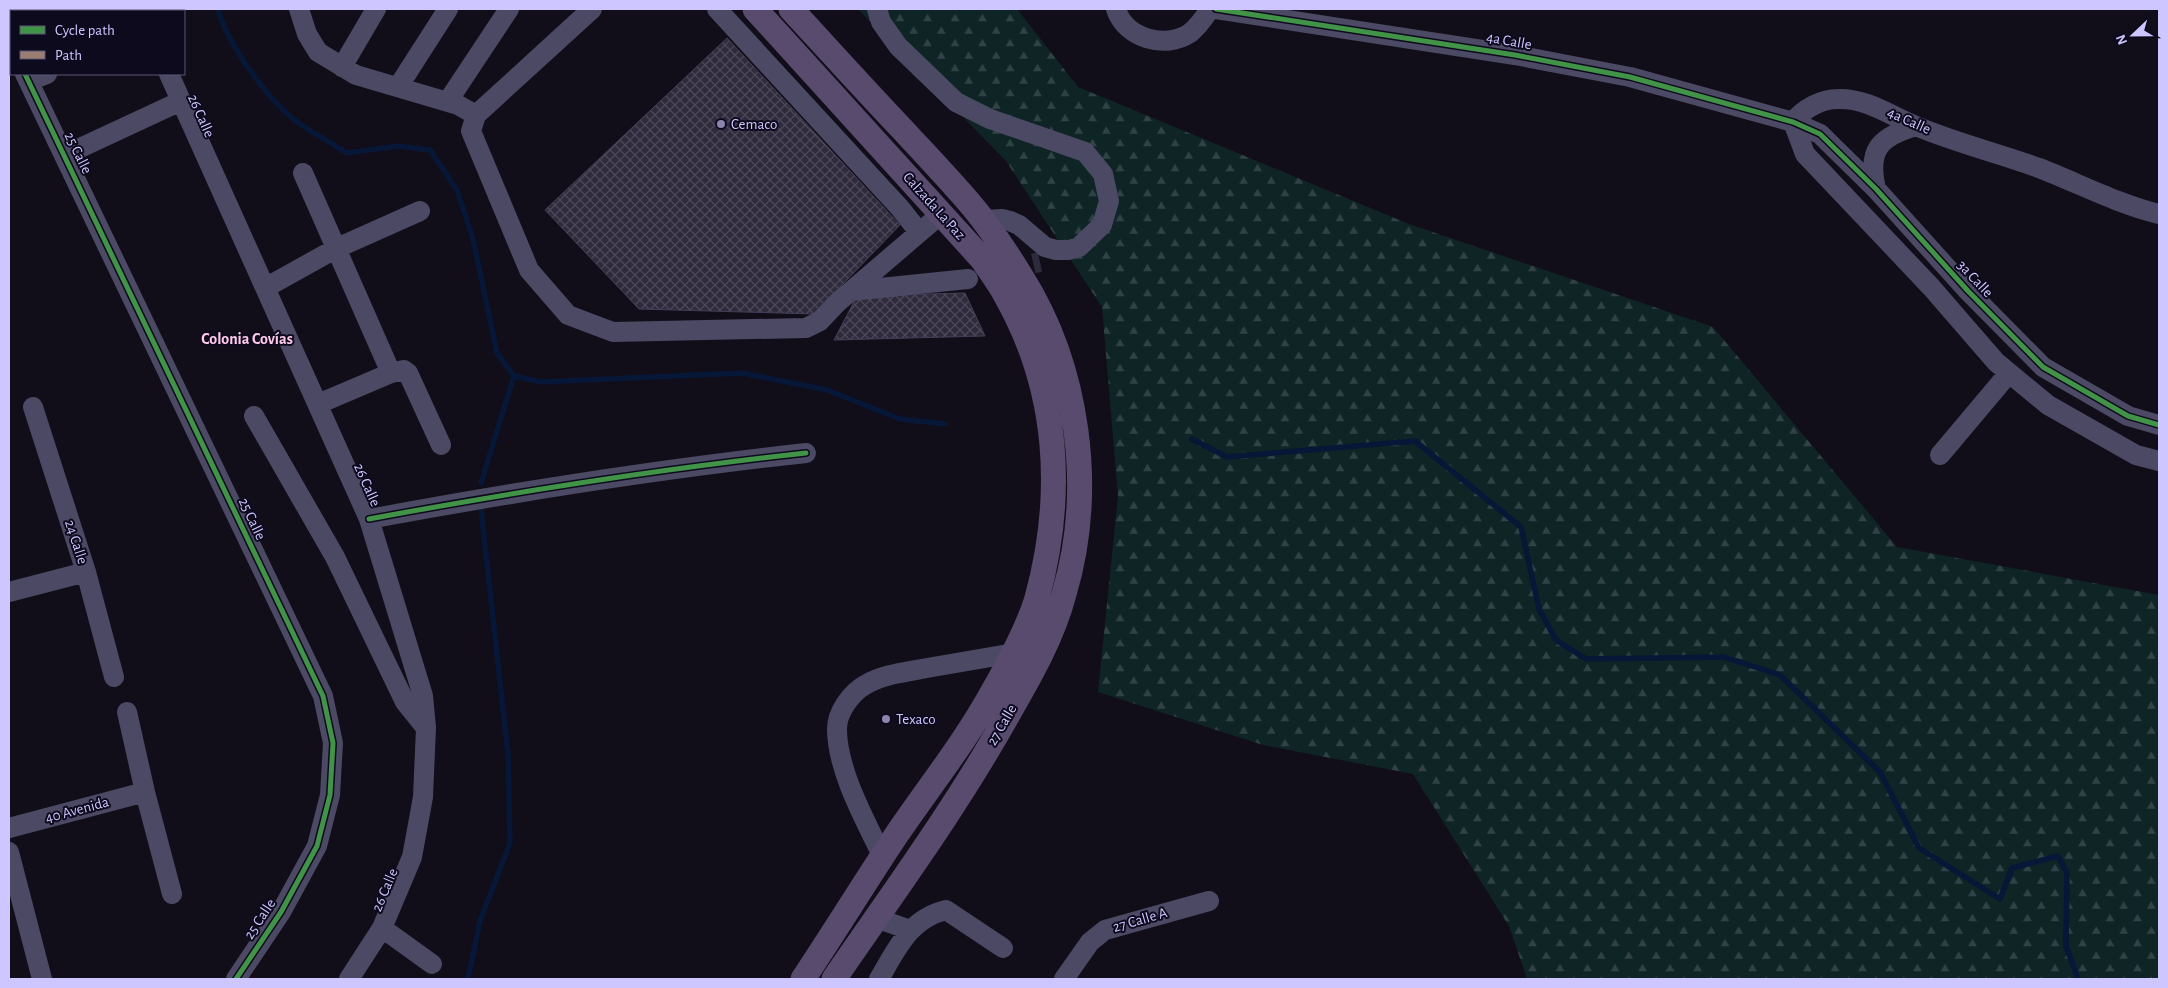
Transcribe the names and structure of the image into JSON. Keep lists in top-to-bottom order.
{
  "streets": {
    "main road": ["Calzada La Paz", "27 Calle"],
    "street": [
      "4a Calle",
      "26 Calle",
      "25 Calle",
      "3a Calle",
      "24 Calle",
      "40 Avenida",
      "27 Calle A"
    ]
  },
  "crossings": [
    ["4a Calle", "3a Calle"],
    ["Calzada La Paz", "27 Calle"]
  ],
  "districts": ["Colonia Covías"],
  "places": ["Cemaco", "Texaco"],
  "legend": ["Cycle path", "Path"],
  "north": "left"
}
